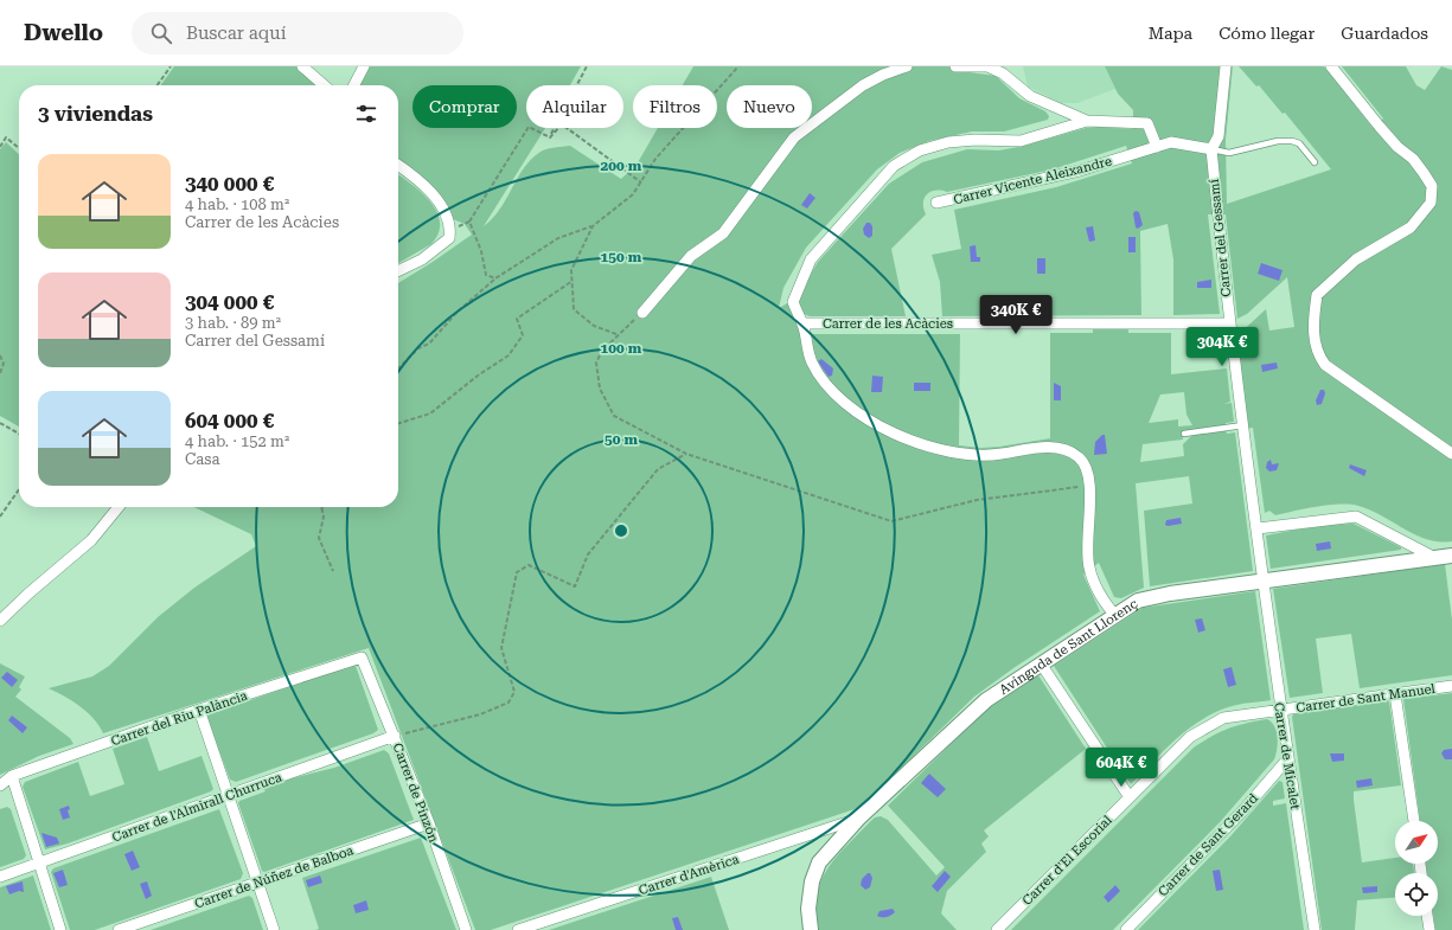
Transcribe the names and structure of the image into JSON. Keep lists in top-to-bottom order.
{
  "streets": {
    "street": [
      "Carrer Vicente Aleixandre",
      "Carrer del Gessamí",
      "Carrer de les Acàcies",
      "Avinguda de Sant Llorenç",
      "Carrer de Sant Manuel",
      "Carrer del Riu Palància",
      "Carrer de Micalet",
      "Carrer de Pinzón",
      "Carrer de l'Almirall Churruca",
      "Carrer de Sant Gerard",
      "Carrer d'El Escorial",
      "Carrer d'Amèrica",
      "Carrer de Núñez de Balboa"
    ]
  },
  "crossings": [
    ["Carrer Vicente Aleixandre", "Carrer del Gessamí"],
    ["Carrer del Gessamí", "Carrer de les Acàcies"],
    ["Carrer del Gessamí", "Avinguda de Sant Llorenç"],
    ["Carrer del Gessamí", "Carrer de Micalet"],
    ["Avinguda de Sant Llorenç", "Carrer de Micalet"],
    ["Avinguda de Sant Llorenç", "Carrer d'Amèrica"],
    ["Carrer de Sant Manuel", "Carrer de Micalet"],
    ["Carrer de Sant Manuel", "Carrer d'El Escorial"],
    ["Carrer del Riu Palància", "Carrer de Pinzón"],
    ["Carrer de Micalet", "Carrer de Sant Gerard"],
    ["Carrer de Micalet", "Carrer d'El Escorial"],
    ["Carrer de Pinzón", "Carrer de l'Almirall Churruca"],
    ["Carrer de Pinzón", "Carrer de Núñez de Balboa"]
  ],
  "north": "top right",
  "page": {
    "header": "Dwello",
    "search": "Buscar aquí",
    "nav": ["Mapa", "Cómo llegar", "Guardados"],
    "chip": [
      "Comprar",
      "Alquilar",
      "Filtros",
      "Nuevo"
    ],
    "heading": "3 viviendas",
    "list": [
      {
        "name": "340 000 €",
        "note": "4 hab. · 108 m² · Carrer de les Acàcies"
      },
      {
        "name": "304 000 €",
        "note": "3 hab. · 89 m² · Carrer del Gessamí"
      },
      {
        "name": "604 000 €",
        "note": "4 hab. · 152 m² · Casa"
      }
    ],
    "price": ["340K €", "304K €", "604K €"]
  },
  "rings": [
    "200 m",
    "150 m",
    "100 m",
    "50 m"
  ]
}
